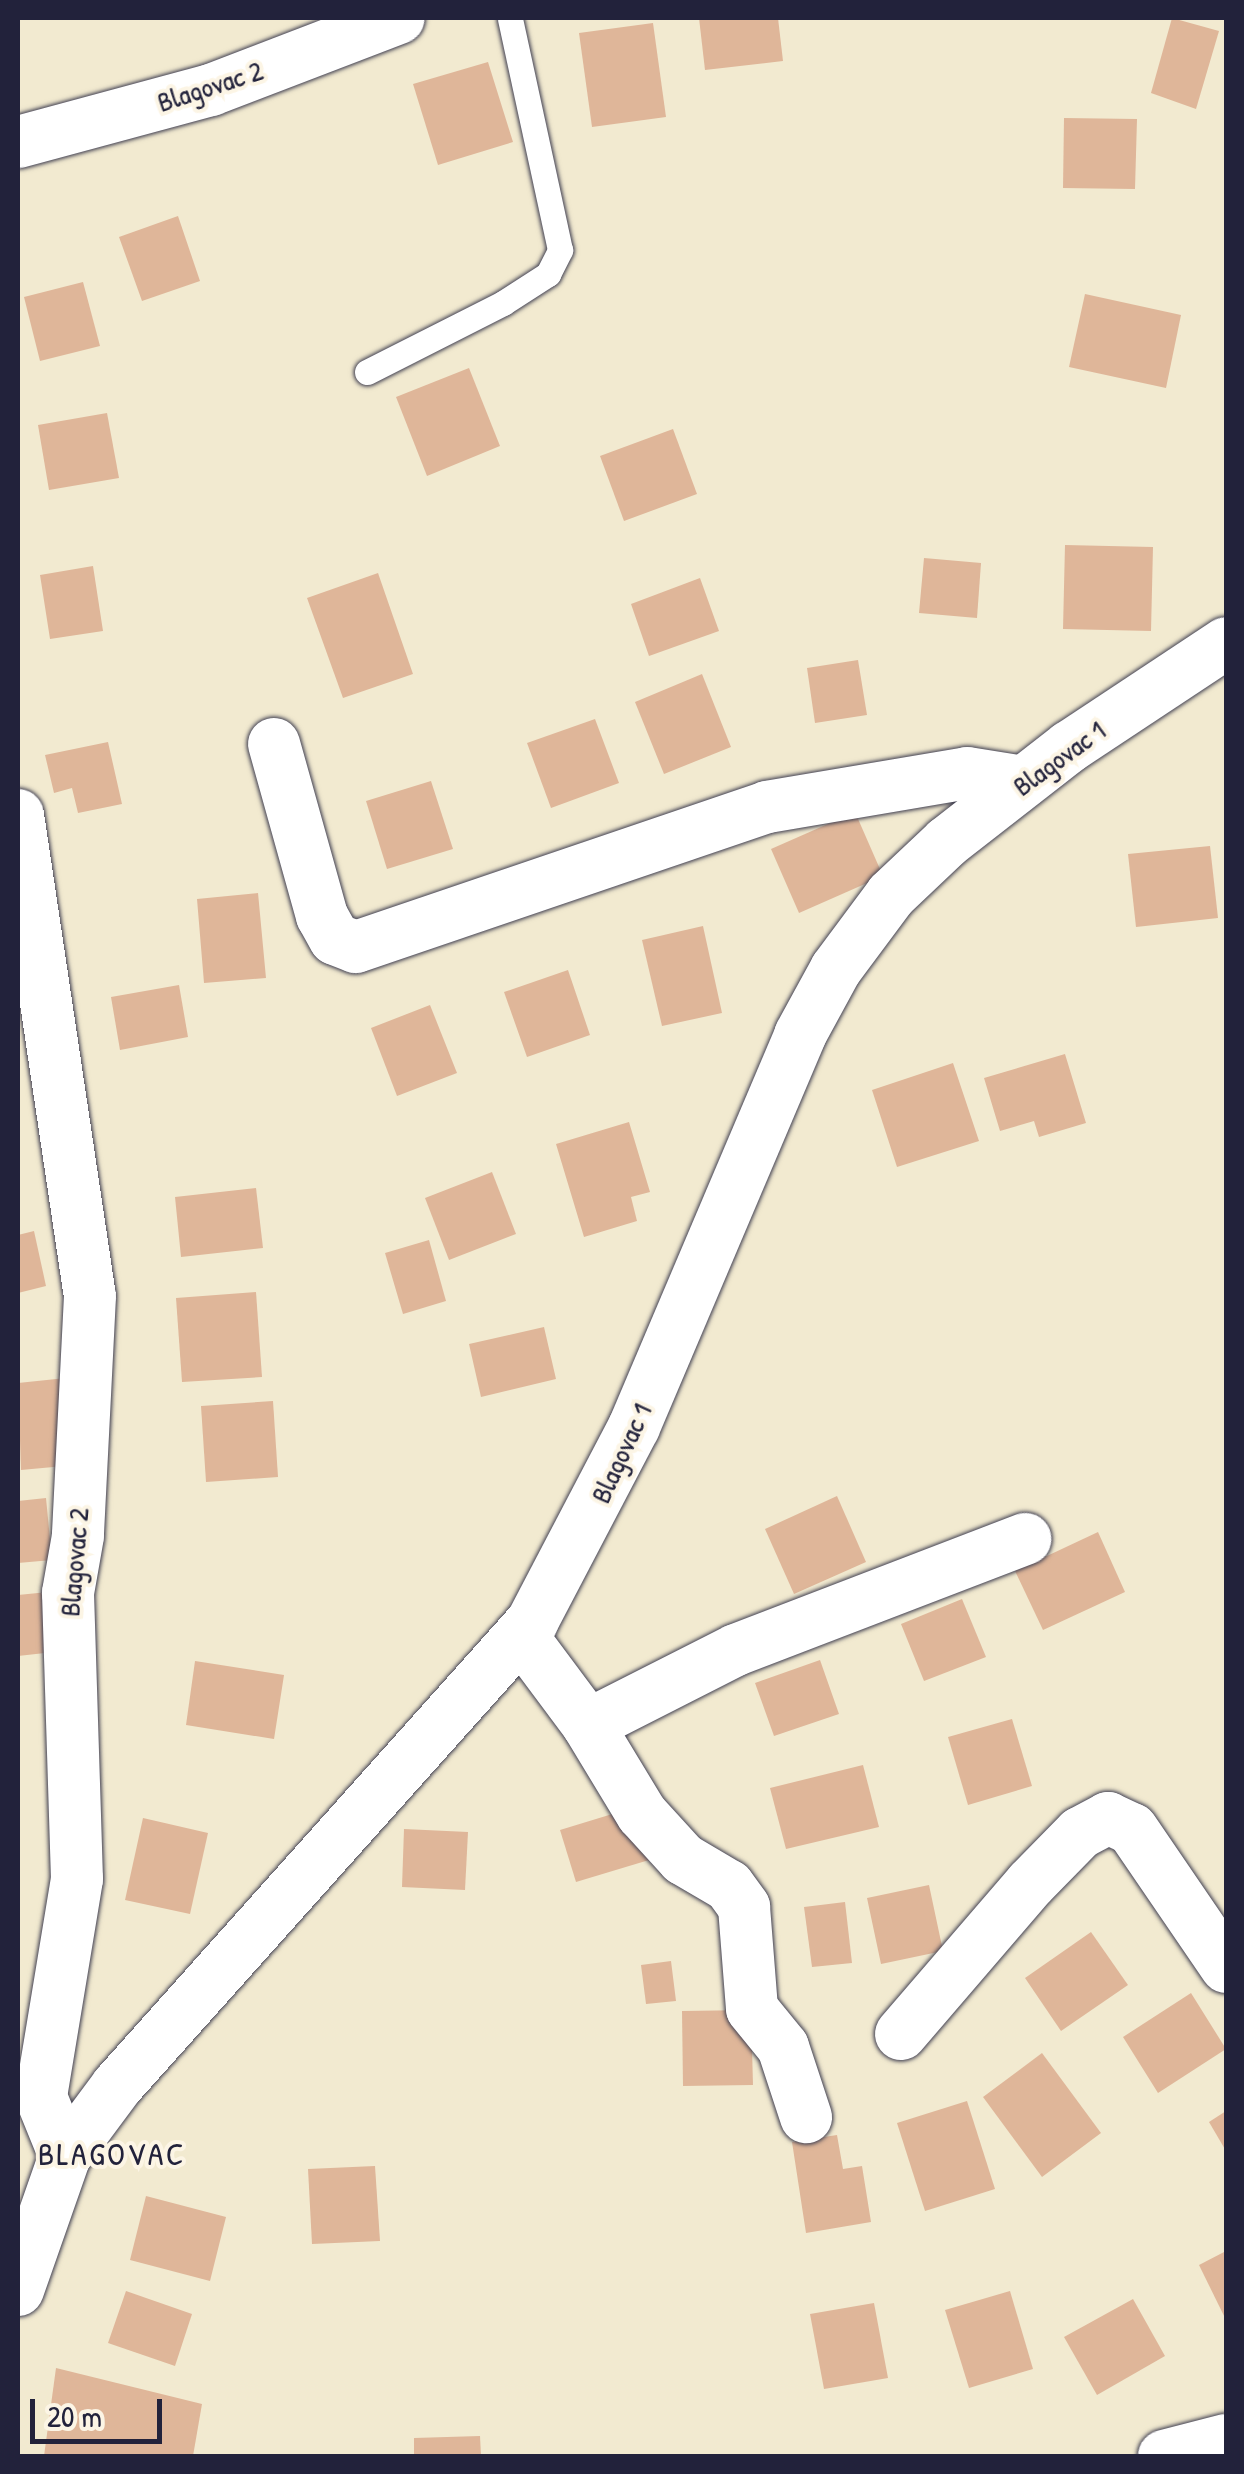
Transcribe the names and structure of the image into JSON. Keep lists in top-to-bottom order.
{
  "streets": {
    "street": ["Blagovac 2", "Blagovac 1"]
  },
  "crossings": [
    ["Blagovac 2", "Blagovac 1"]
  ],
  "districts": ["BLAGOVAC"],
  "scale_bar": "20 m"
}
